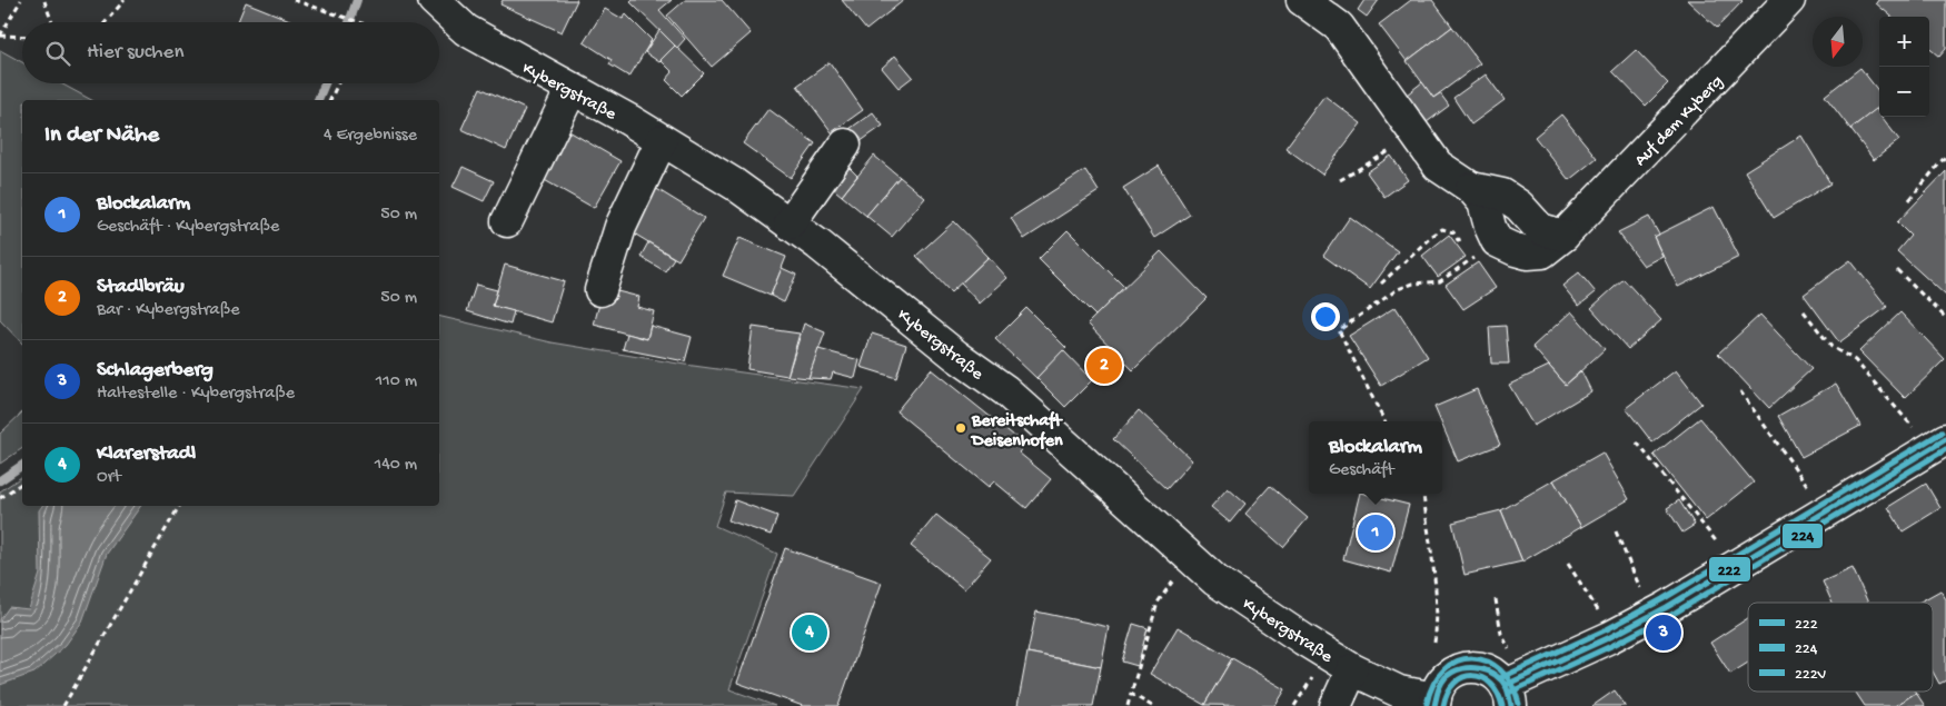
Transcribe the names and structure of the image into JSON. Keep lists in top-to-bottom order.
{
  "streets": {
    "street": ["Kybergstraße", "Auf dem Kyberg"]
  },
  "places": ["Bereitschaft Deisenhofen"],
  "lines": ["transit line 222V", "transit line 222", "transit line 224"],
  "legend": ["222", "224", "222V"],
  "north": "bottom",
  "page": {
    "map_buttons": ["+", "−"],
    "search": "Hier suchen",
    "heading": ["In der Nähe", "4 Ergebnisse"],
    "list": [
      {
        "mark": "1",
        "name": "Blockalarm",
        "note": "Geschäft · Kybergstraße",
        "value": "50 m"
      },
      {
        "mark": "2",
        "name": "Stadlbräu",
        "note": "Bar · Kybergstraße",
        "value": "50 m"
      },
      {
        "mark": "3",
        "name": "Schlagerberg",
        "note": "Haltestelle · Kybergstraße",
        "value": "110 m"
      },
      {
        "mark": "4",
        "name": "Klarerstadl",
        "note": "Ort",
        "value": "140 m"
      }
    ],
    "pins": [
      "2",
      "1",
      "3",
      "4"
    ],
    "popup": ["Blockalarm", "Geschäft"]
  }
}
